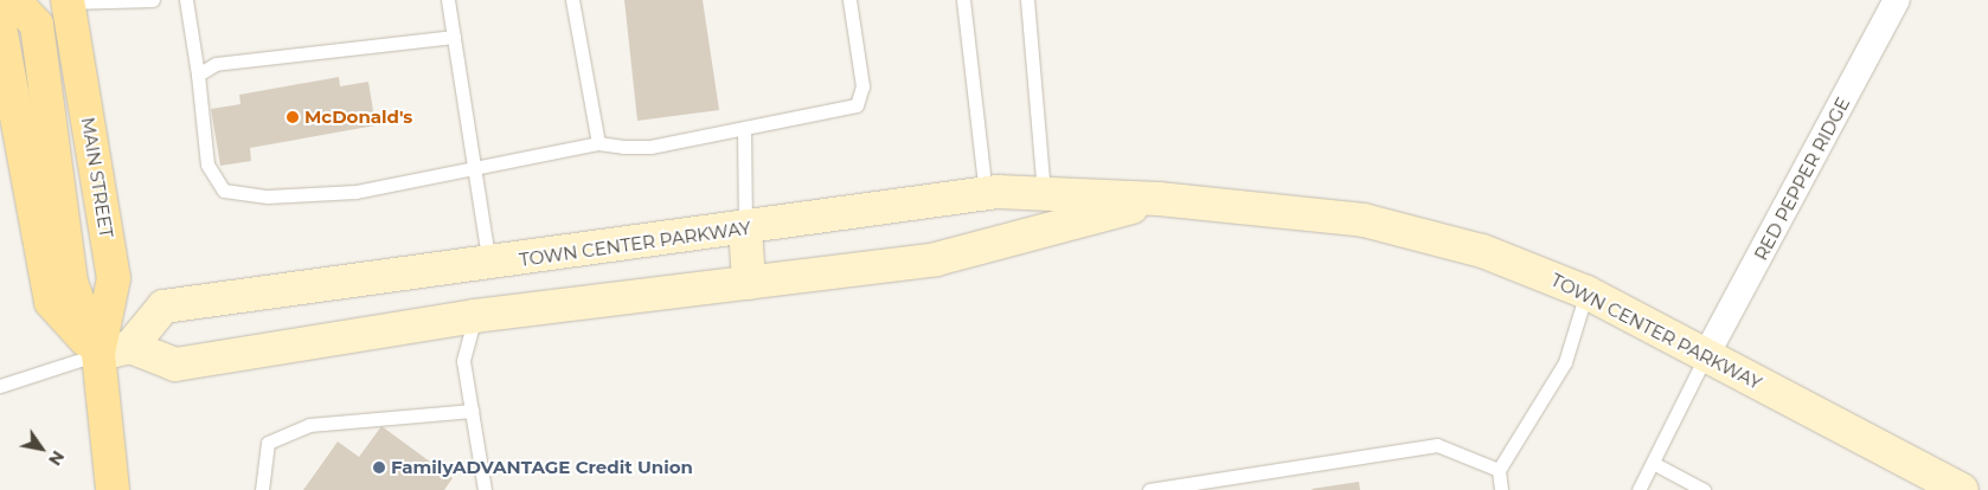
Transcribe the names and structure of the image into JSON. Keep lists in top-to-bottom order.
{
  "streets": {
    "main road": ["MAIN STREET"],
    "street": ["RED PEPPER RIDGE", "TOWN CENTER PARKWAY"]
  },
  "crossings": [
    ["RED PEPPER RIDGE", "TOWN CENTER PARKWAY"]
  ],
  "places": ["McDonald's", "FamilyADVANTAGE Credit Union"],
  "north": "bottom right"
}
